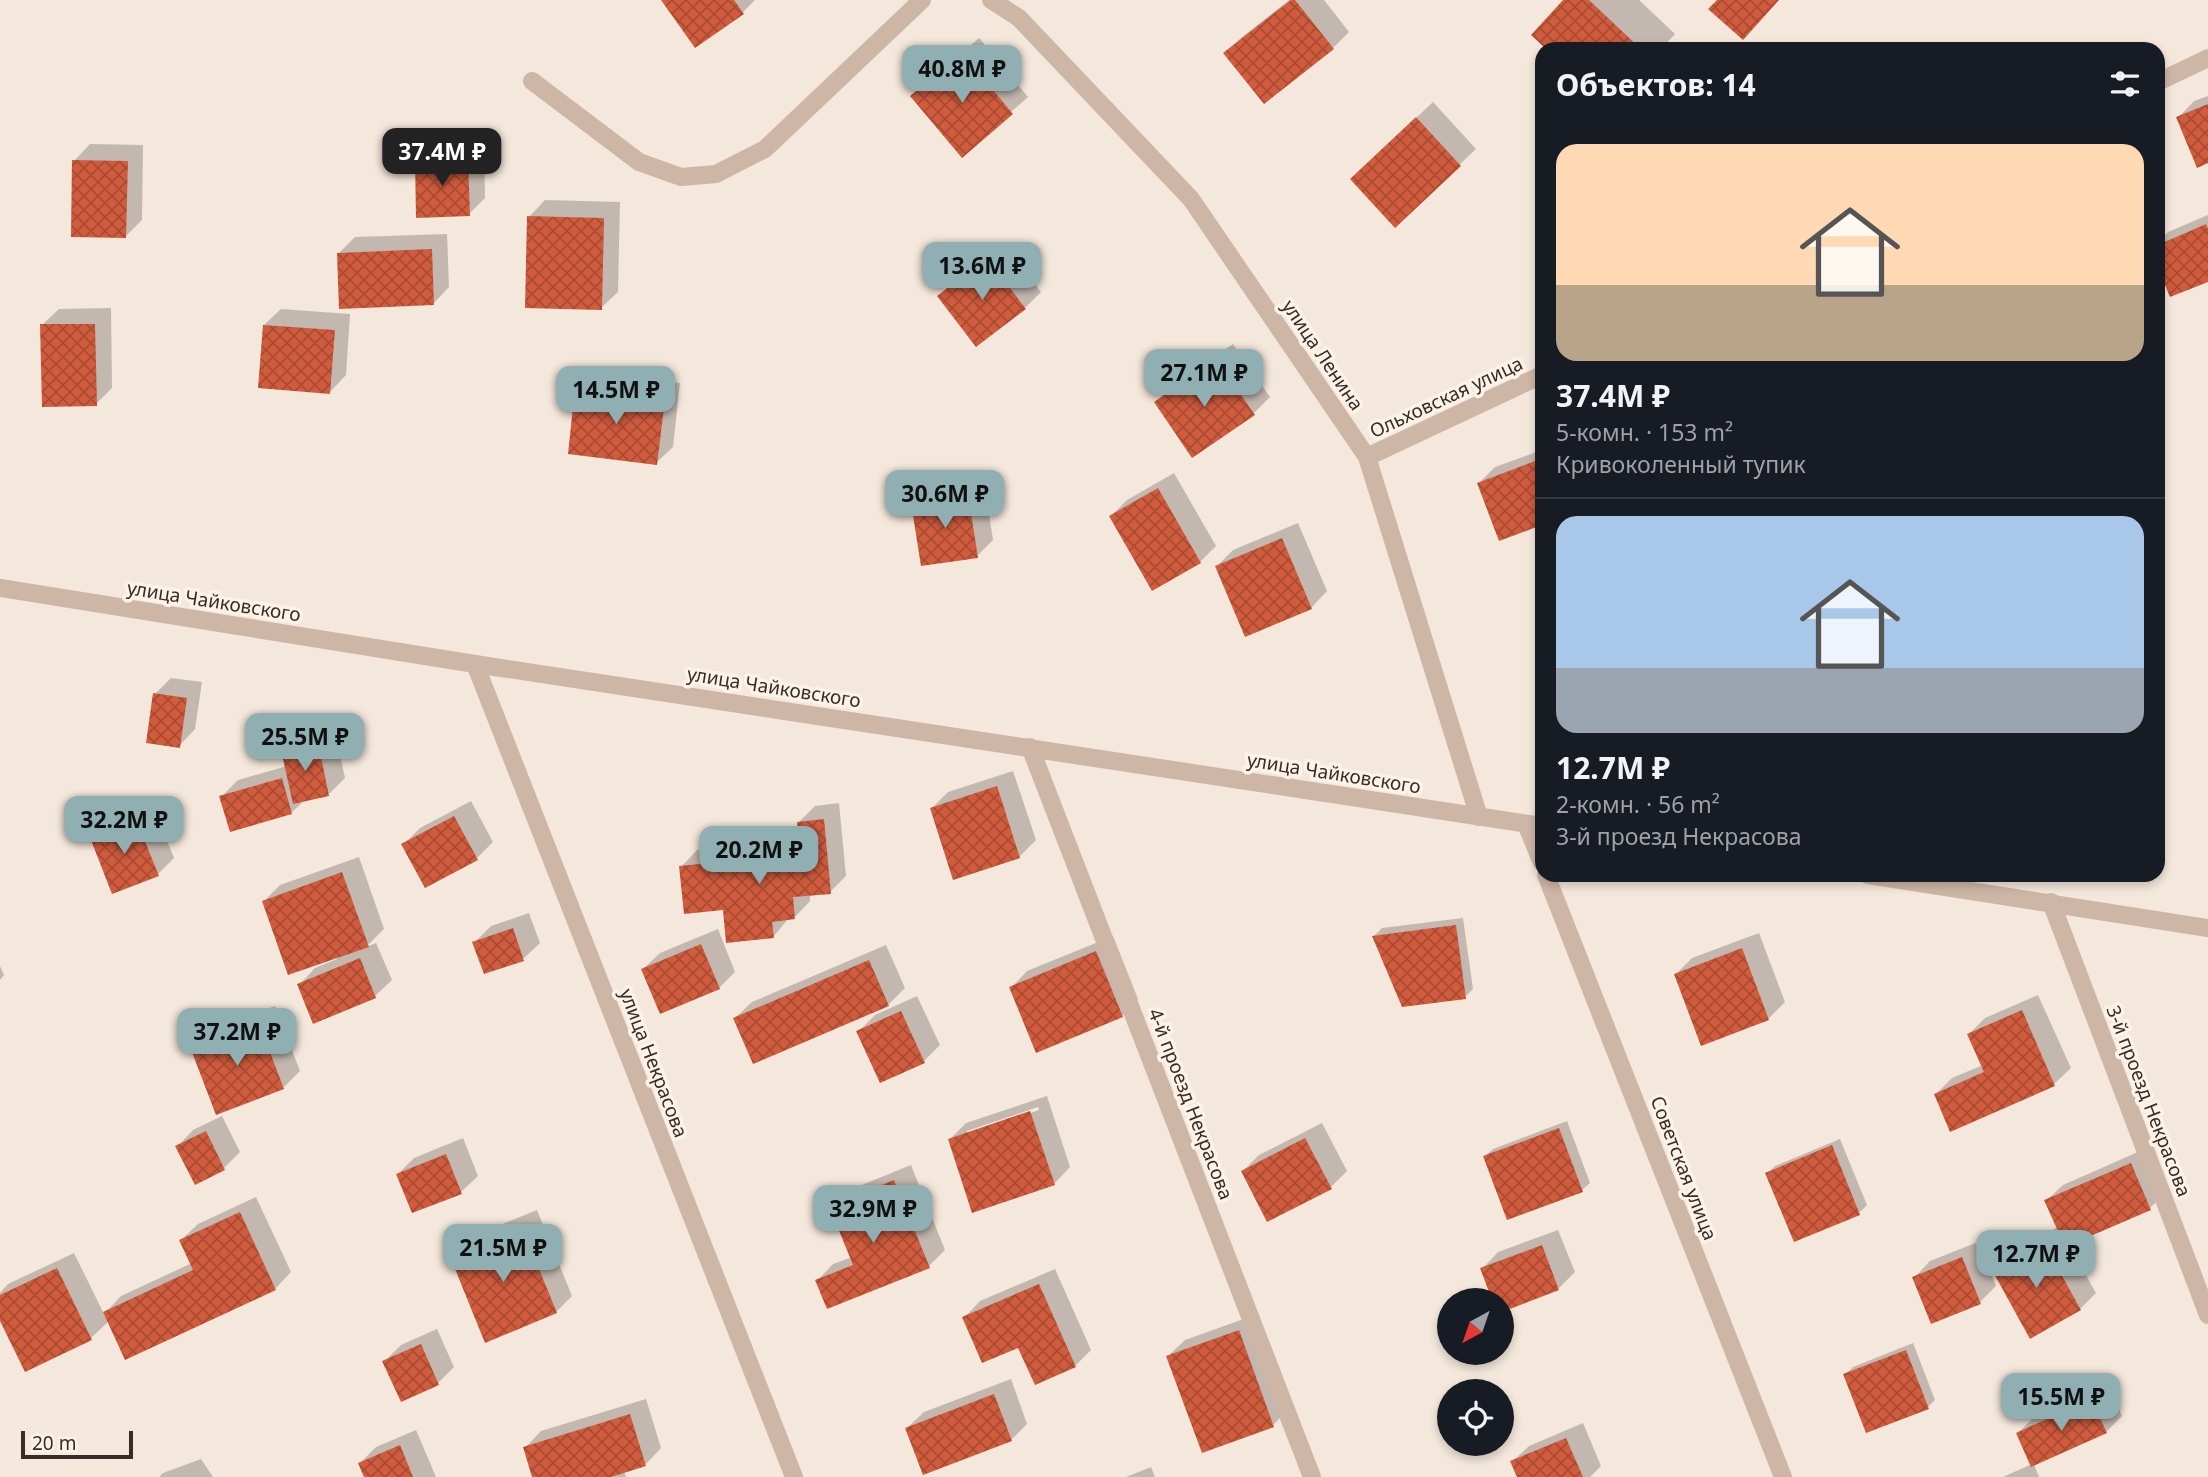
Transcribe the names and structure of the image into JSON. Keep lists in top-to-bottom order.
{
  "streets": {
    "street": [
      "улица Ленина",
      "Ольховская улица",
      "улица Чайковского",
      "улица Некрасова",
      "3-й проезд Некрасова",
      "4-й проезд Некрасова",
      "Советская улица"
    ]
  },
  "crossings": [
    ["улица Ленина", "Ольховская улица"],
    ["улица Ленина", "улица Чайковского"],
    ["улица Чайковского", "улица Некрасова"],
    ["улица Чайковского", "4-й проезд Некрасова"]
  ],
  "scale_bar": "20 m",
  "north": "bottom left",
  "page": {
    "heading": "Объектов: 14",
    "price": [
      "40.8M ₽",
      "37.4M ₽",
      "13.6M ₽",
      "27.1M ₽",
      "14.5M ₽",
      "30.6M ₽",
      "25.5M ₽",
      "32.2M ₽",
      "20.2M ₽",
      "37.2M ₽",
      "32.9M ₽",
      "21.5M ₽",
      "12.7M ₽",
      "15.5M ₽"
    ],
    "list": [
      {
        "name": "37.4M ₽",
        "note": "5-комн. · 153 m² · Кривоколенный тупик"
      },
      {
        "name": "12.7M ₽",
        "note": "2-комн. · 56 m² · 3-й проезд Некрасова"
      }
    ],
    "scale": "20 m"
  }
}
